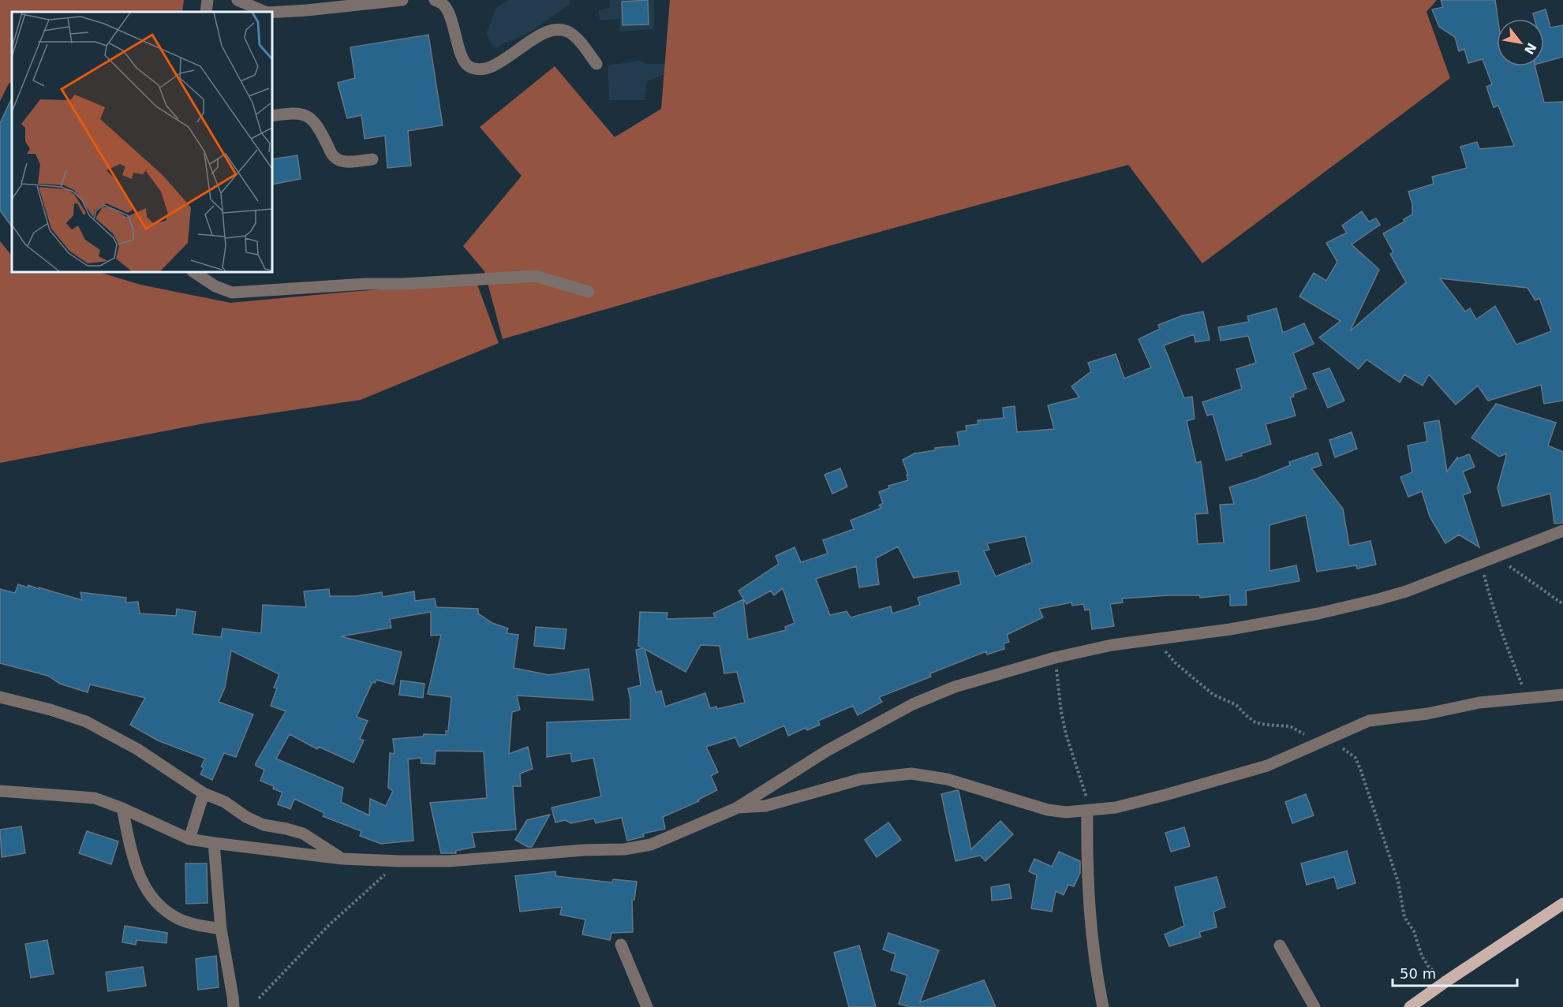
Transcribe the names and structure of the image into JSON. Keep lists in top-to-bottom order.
{
  "scale_bar": "50 m",
  "north": "bottom right"
}
